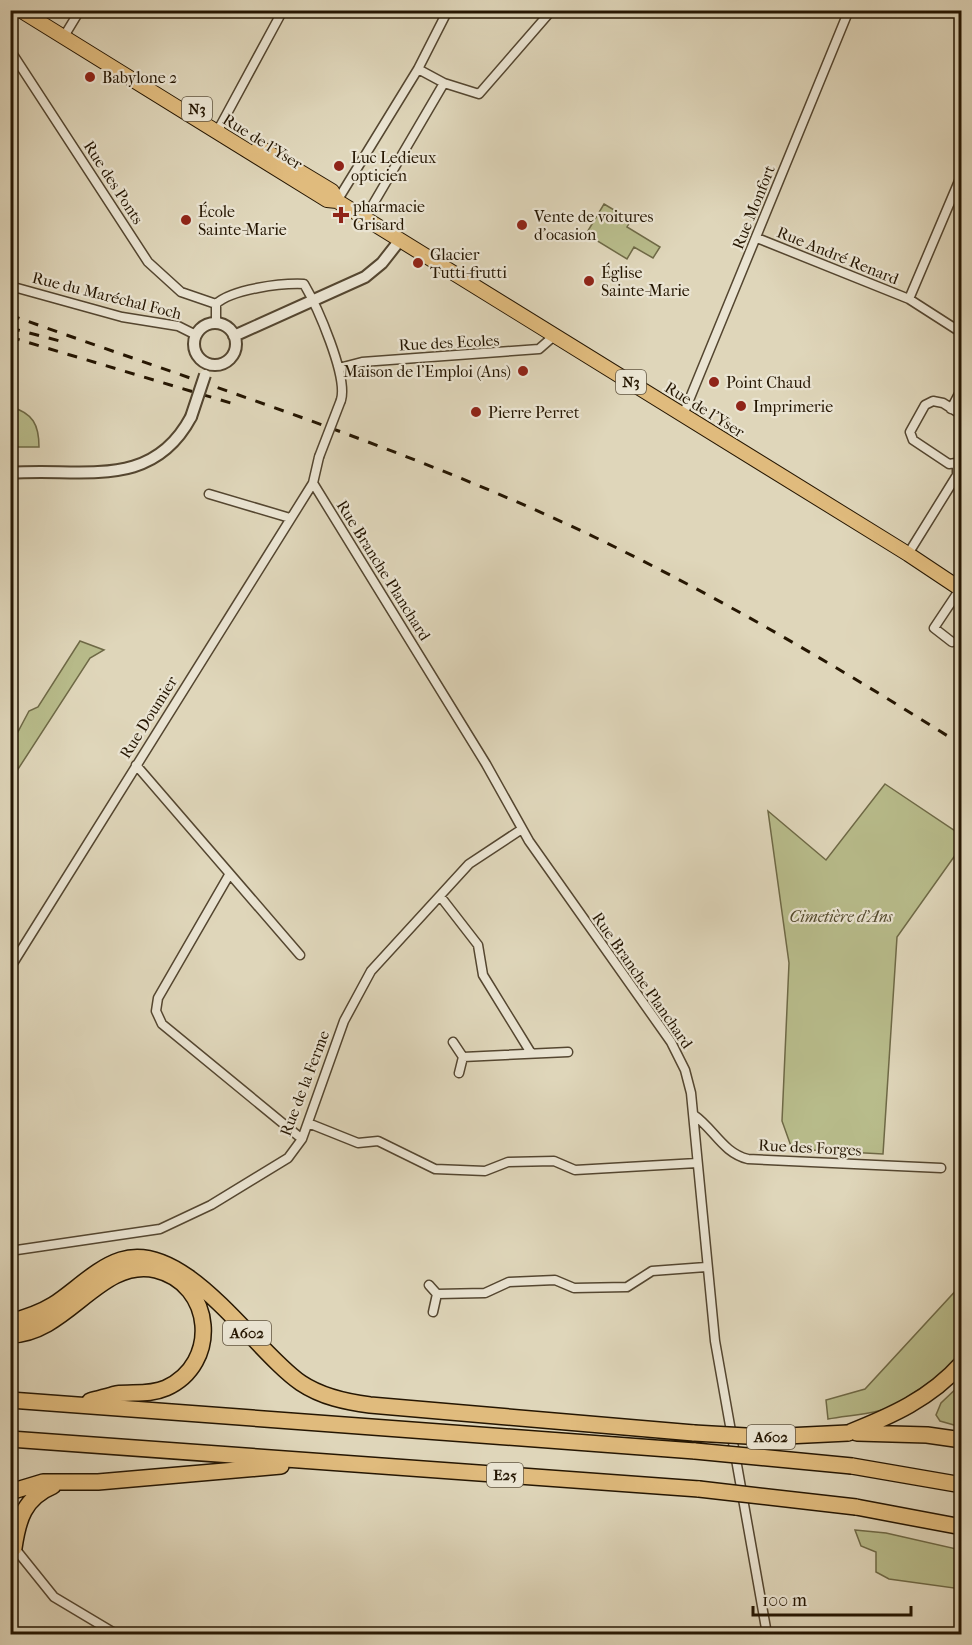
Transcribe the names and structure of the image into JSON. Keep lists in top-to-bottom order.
{
  "streets": {
    "highway": ["A602", "E25"],
    "main road": ["N3", "Rue de l'Yser"],
    "street": [
      "Rue des Ponts",
      "Rue Monfort",
      "Rue André Renard",
      "Rue du Maréchal Foch",
      "Rue des Ecoles",
      "Rue Branche Planchard",
      "Rue Doumier",
      "Rue de la Ferme",
      "Rue des Forges"
    ]
  },
  "crossings": [
    ["Rue de l'Yser", "Rue Monfort"],
    ["Rue de l'Yser", "Rue des Ecoles"],
    ["Rue Monfort", "Rue André Renard"],
    ["Rue Branche Planchard", "Rue Doumier"],
    ["Rue Branche Planchard", "Rue de la Ferme"],
    ["Rue Branche Planchard", "Rue des Forges"]
  ],
  "parks": ["Cimetière d'Ans"],
  "places": {
    "other": [
      "Babylone 2",
      "Luc Ledieux opticien",
      "École Sainte-Marie",
      "Vente de voitures d'ocasion",
      "Glacier Tutti-frutti",
      "Église Sainte-Marie",
      "Maison de l'Emploi (Ans)",
      "Point Chaud",
      "Imprimerie",
      "Pierre Perret"
    ],
    "health": ["pharmacie Grisard"]
  },
  "scale_bar": "100 m"
}
